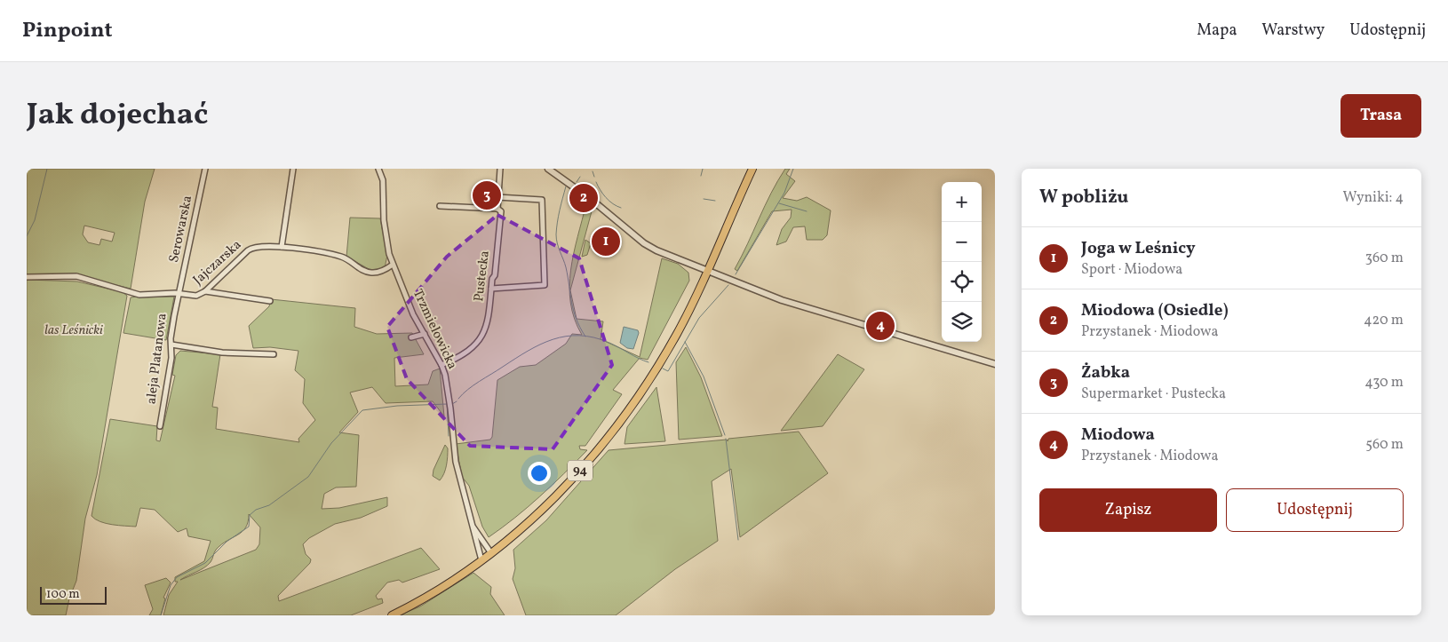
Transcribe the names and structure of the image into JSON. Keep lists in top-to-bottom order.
{
  "streets": {
    "main road": ["94"],
    "street": [
      "Serowarska",
      "Jajczarska",
      "Pustecka",
      "Trzmielowicka",
      "aleja Platanowa"
    ]
  },
  "crossings": [
    ["Serowarska", "Jajczarska"],
    ["Serowarska", "aleja Platanowa"],
    ["Jajczarska", "Trzmielowicka"],
    ["Jajczarska", "aleja Platanowa"],
    ["Pustecka", "Trzmielowicka"],
    ["Trzmielowicka", "94"]
  ],
  "parks": ["las Leśnicki"],
  "scale_bar": "100 m",
  "page": {
    "header": "Pinpoint",
    "nav": ["Mapa", "Warstwy", "Udostępnij"],
    "title": "Jak dojechać",
    "buttons": [
      "Trasa",
      ["Zapisz", "Udostępnij"]
    ],
    "heading": ["W pobliżu", "Wyniki: 4"],
    "pins": [
      "3",
      "2",
      "1",
      "4"
    ],
    "map_buttons": ["+", "−"],
    "list": [
      {
        "mark": "1",
        "name": "Joga w Leśnicy",
        "note": "Sport · Miodowa",
        "value": "360 m"
      },
      {
        "mark": "2",
        "name": "Miodowa (Osiedle)",
        "note": "Przystanek · Miodowa",
        "value": "420 m"
      },
      {
        "mark": "3",
        "name": "Żabka",
        "note": "Supermarket · Pustecka",
        "value": "430 m"
      },
      {
        "mark": "4",
        "name": "Miodowa",
        "note": "Przystanek · Miodowa",
        "value": "560 m"
      }
    ],
    "scale": "100 m"
  }
}
